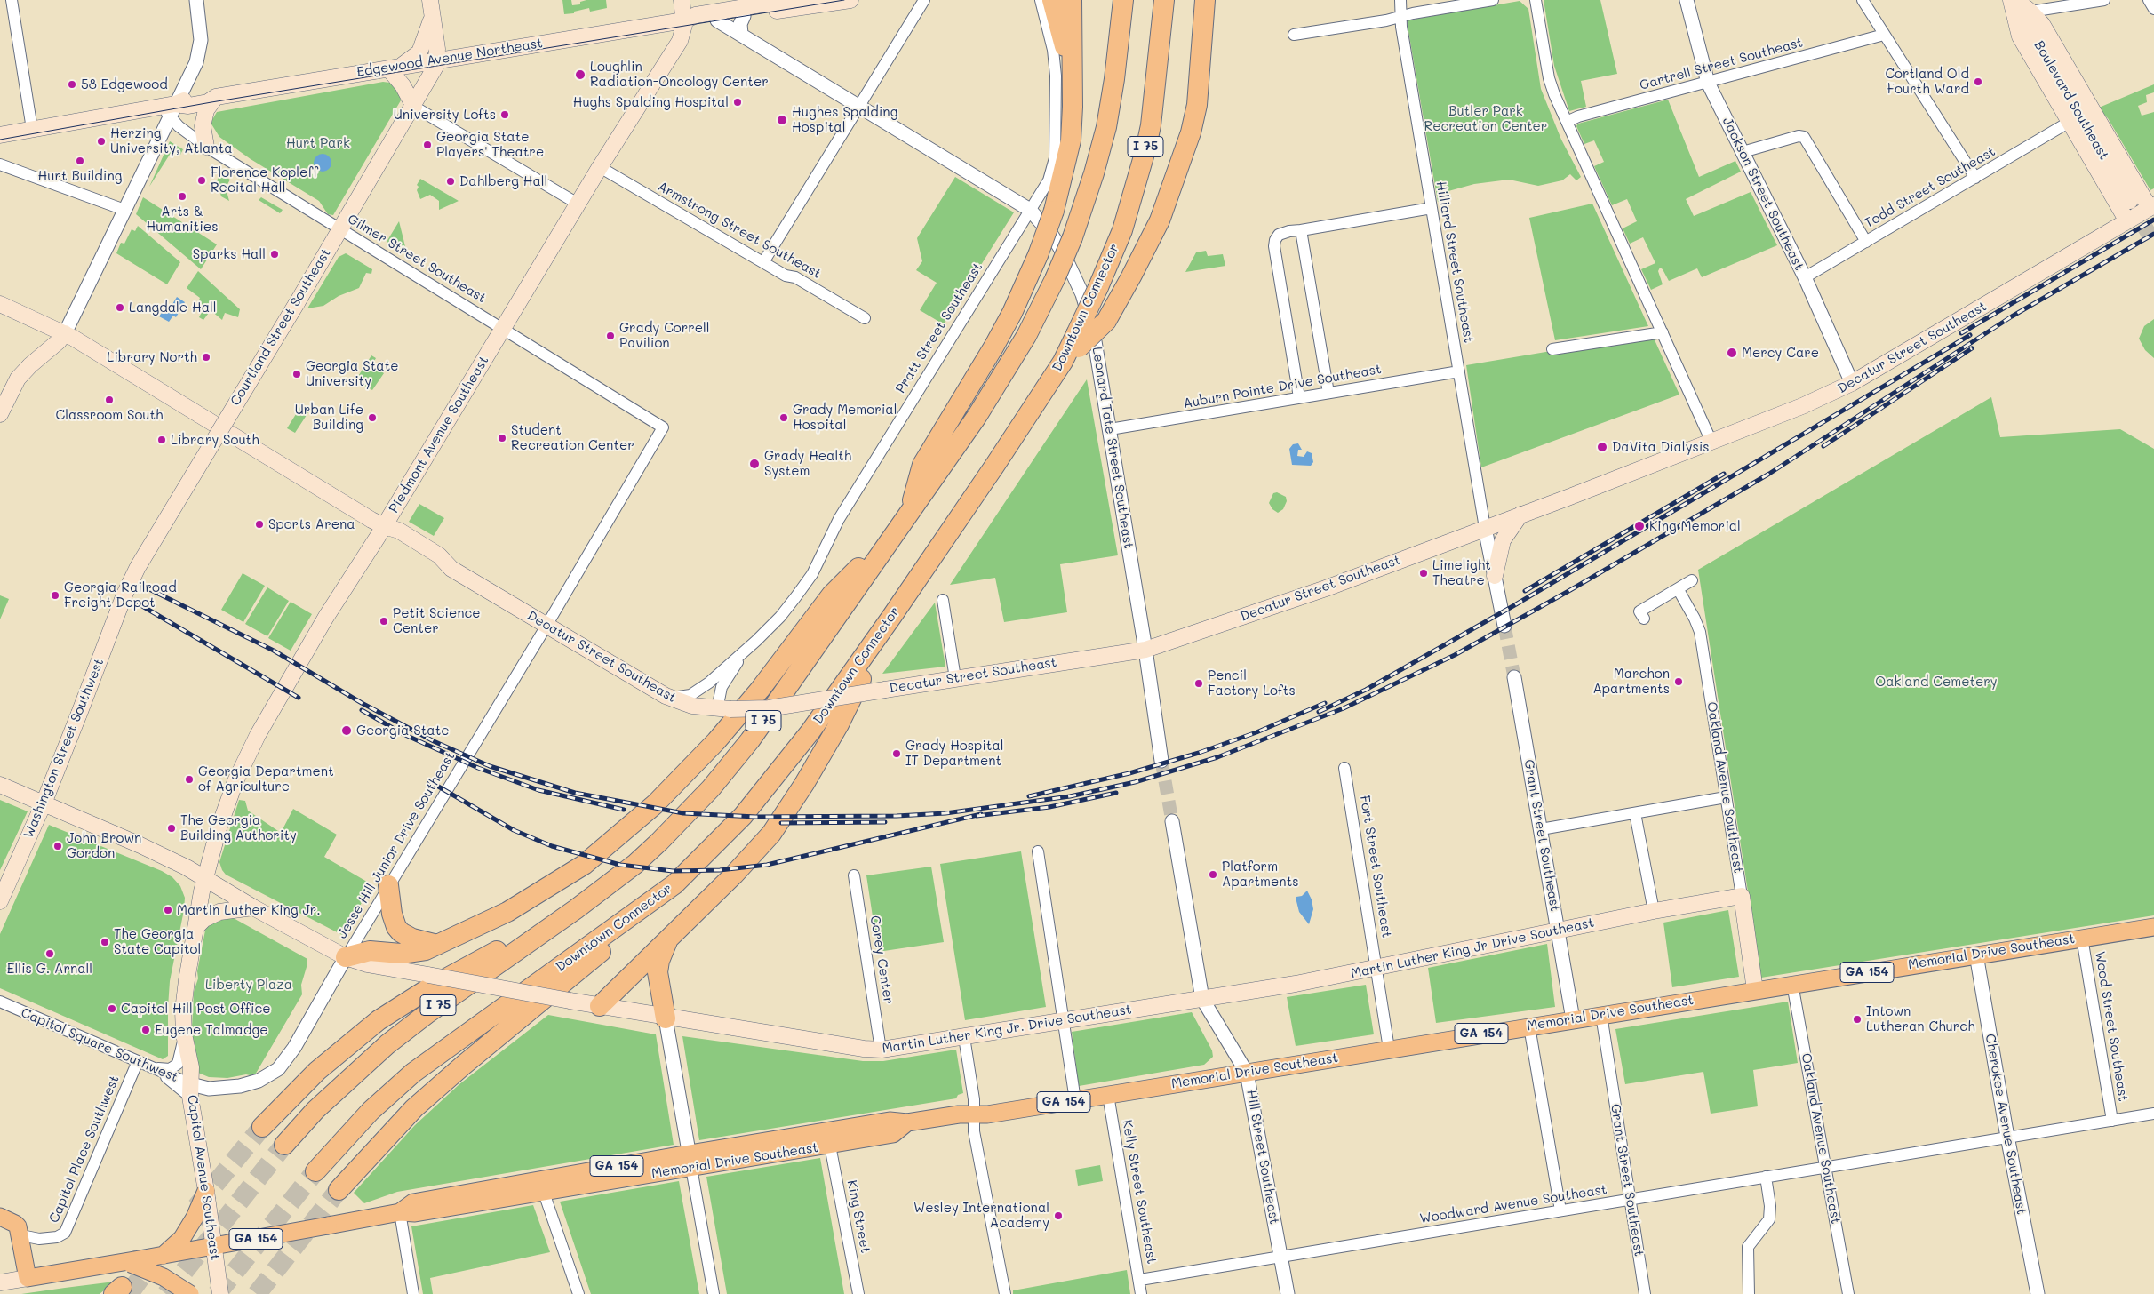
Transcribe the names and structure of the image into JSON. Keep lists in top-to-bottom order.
{
  "streets": {
    "highway": ["I 75", "Downtown Connector"],
    "main road": [
      "Edgewood Avenue Northeast",
      "Boulevard Southeast",
      "Courtland Street Southeast",
      "Decatur Street Southeast",
      "Piedmont Avenue Southeast",
      "Washington Street Southwest",
      "Oakland Avenue Southeast",
      "Martin Luther King Jr Drive Southeast",
      "Memorial Drive Southeast",
      "GA 154",
      "Martin Luther King Jr. Drive Southeast",
      "Capitol Avenue Southeast"
    ],
    "street": [
      "Gartrell Street Southeast",
      "Todd Street Southeast",
      "Jackson Street Southeast",
      "Armstrong Street Southeast",
      "Gilmer Street Southeast",
      "Hilliard Street Southeast",
      "Pratt Street Southeast",
      "Auburn Pointe Drive Southeast",
      "Leonard Tate Street Southeast",
      "Grant Street Southeast",
      "Jesse Hill Junior Drive Southeast",
      "Fort Street Southeast",
      "Corey Center",
      "Wood Street Southeast",
      "Capitol Square Southwest",
      "Cherokee Avenue Southeast",
      "Capitol Place Southwest",
      "Hill Street Southeast",
      "Kelly Street Southeast",
      "Woodward Avenue Southeast",
      "King Street"
    ]
  },
  "crossings": [
    ["Edgewood Avenue Northeast", "Gilmer Street Southeast"],
    ["Edgewood Avenue Northeast", "Courtland Street Southeast"],
    ["Edgewood Avenue Northeast", "Piedmont Avenue Southeast"],
    ["Edgewood Avenue Northeast", "Leonard Tate Street Southeast"],
    ["Gartrell Street Southeast", "Jackson Street Southeast"],
    ["Todd Street Southeast", "Jackson Street Southeast"],
    ["Jackson Street Southeast", "Decatur Street Southeast"],
    ["Armstrong Street Southeast", "Piedmont Avenue Southeast"],
    ["Gilmer Street Southeast", "Courtland Street Southeast"],
    ["Gilmer Street Southeast", "Piedmont Avenue Southeast"],
    ["Gilmer Street Southeast", "Jesse Hill Junior Drive Southeast"],
    ["Hilliard Street Southeast", "Decatur Street Southeast"],
    ["Hilliard Street Southeast", "Auburn Pointe Drive Southeast"],
    ["Courtland Street Southeast", "Washington Street Southwest"],
    ["Pratt Street Southeast", "Decatur Street Southeast"],
    ["Pratt Street Southeast", "Leonard Tate Street Southeast"],
    ["Decatur Street Southeast", "Piedmont Avenue Southeast"],
    ["Decatur Street Southeast", "Leonard Tate Street Southeast"],
    ["Decatur Street Southeast", "Jesse Hill Junior Drive Southeast"],
    ["Auburn Pointe Drive Southeast", "Leonard Tate Street Southeast"],
    ["Piedmont Avenue Southeast", "Capitol Avenue Southeast"],
    ["Oakland Avenue Southeast", "Martin Luther King Jr Drive Southeast"],
    ["Oakland Avenue Southeast", "Memorial Drive Southeast"],
    ["Oakland Avenue Southeast", "Woodward Avenue Southeast"],
    ["Grant Street Southeast", "Martin Luther King Jr Drive Southeast"],
    ["Grant Street Southeast", "Memorial Drive Southeast"],
    ["Grant Street Southeast", "Woodward Avenue Southeast"],
    ["Jesse Hill Junior Drive Southeast", "Capitol Square Southwest"],
    ["Fort Street Southeast", "Martin Luther King Jr Drive Southeast"],
    ["Fort Street Southeast", "Memorial Drive Southeast"],
    ["Martin Luther King Jr Drive Southeast", "Martin Luther King Jr. Drive Southeast"],
    ["Martin Luther King Jr Drive Southeast", "Hill Street Southeast"],
    ["Memorial Drive Southeast", "Wood Street Southeast"],
    ["Memorial Drive Southeast", "Cherokee Avenue Southeast"],
    ["Memorial Drive Southeast", "Hill Street Southeast"],
    ["Memorial Drive Southeast", "Capitol Avenue Southeast"],
    ["Memorial Drive Southeast", "Kelly Street Southeast"],
    ["Memorial Drive Southeast", "King Street"],
    ["Corey Center", "Martin Luther King Jr. Drive Southeast"],
    ["Wood Street Southeast", "Woodward Avenue Southeast"],
    ["Martin Luther King Jr. Drive Southeast", "Hill Street Southeast"],
    ["Capitol Square Southwest", "Capitol Place Southwest"],
    ["Capitol Square Southwest", "Capitol Avenue Southeast"],
    ["Cherokee Avenue Southeast", "Woodward Avenue Southeast"],
    ["Hill Street Southeast", "Woodward Avenue Southeast"],
    ["Kelly Street Southeast", "Woodward Avenue Southeast"]
  ],
  "parks": [
    "Butler Park Recreation Center",
    "Hurt Park",
    "Oakland Cemetery",
    "Liberty Plaza"
  ],
  "places": [
    "Loughlin Radiation-Oncology Center",
    "Cortland Old Fourth Ward",
    "58 Edgewood",
    "Hughs Spalding Hospital",
    "University Lofts",
    "Hughes Spalding Hospital",
    "Herzing University, Atlanta",
    "Georgia State Players' Theatre",
    "Hurt Building",
    "Florence Kopleff Recital Hall",
    "Dahlberg Hall",
    "Arts & Humanities",
    "Sparks Hall",
    "Langdale Hall",
    "Grady Correll Pavilion",
    "Mercy Care",
    "Library North",
    "Georgia State University",
    "Classroom South",
    "Urban Life Building",
    "Grady Memorial Hospital",
    "Student Recreation Center",
    "Library South",
    "DaVita Dialysis",
    "Grady Health System",
    "Sports Arena",
    "King Memorial",
    "Limelight Theatre",
    "Georgia Railroad Freight Depot",
    "Petit Science Center",
    "Marchon Apartments",
    "Pencil Factory Lofts",
    "Georgia State",
    "Grady Hospital IT Department",
    "Georgia Department of Agriculture",
    "The Georgia Building Authority",
    "John Brown Gordon",
    "Platform Apartments",
    "Martin Luther King Jr.",
    "The Georgia State Capitol",
    "Ellis G. Arnall",
    "Capitol Hill Post Office",
    "Intown Lutheran Church",
    "Eugene Talmadge",
    "Wesley International Academy"
  ]
}
